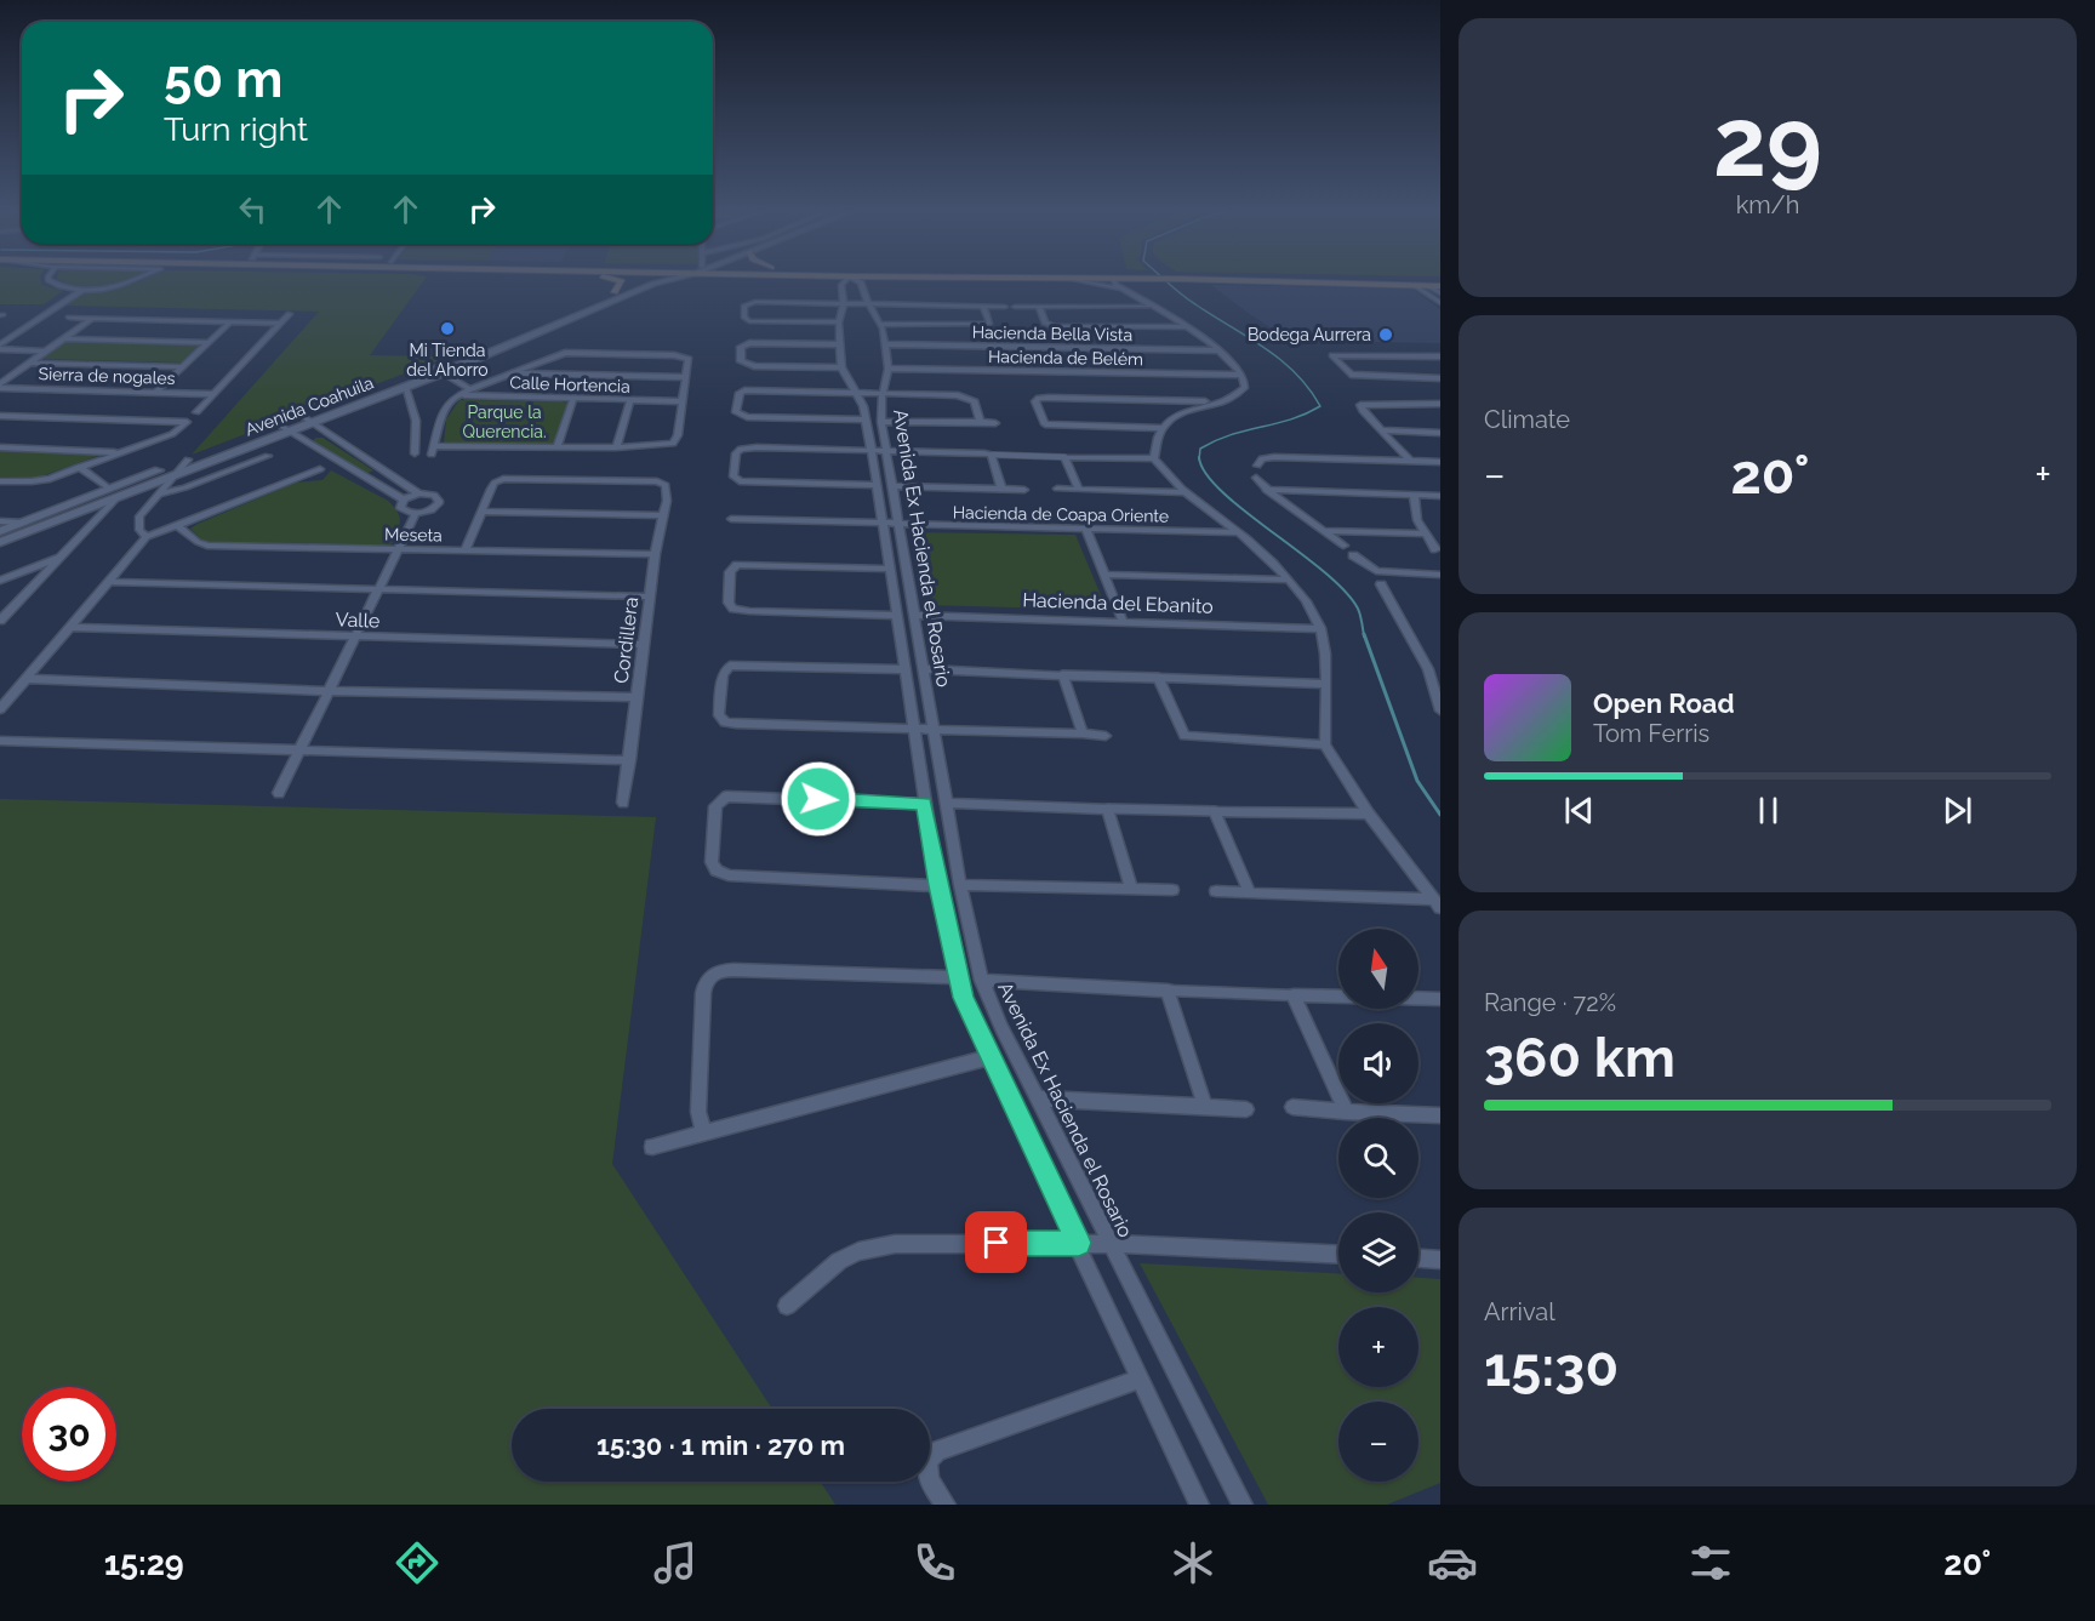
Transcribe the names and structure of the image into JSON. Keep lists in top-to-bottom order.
{
  "streets": {
    "street": [
      "Hacienda Bella Vista",
      "Hacienda de Belém",
      "Sierra de nogales",
      "Calle Hortencia",
      "Avenida Coahuila",
      "Hacienda de Coapa Oriente",
      "Meseta",
      "Avenida Ex Hacienda el Rosario",
      "Hacienda del Ebanito",
      "Valle",
      "Cordillera"
    ]
  },
  "crossings": [
    ["Hacienda Bella Vista", "Avenida Ex Hacienda el Rosario"],
    ["Hacienda de Belém", "Avenida Ex Hacienda el Rosario"],
    ["Hacienda de Coapa Oriente", "Avenida Ex Hacienda el Rosario"],
    ["Meseta", "Cordillera"],
    ["Avenida Ex Hacienda el Rosario", "Hacienda del Ebanito"],
    ["Valle", "Cordillera"]
  ],
  "parks": ["Parque la Querencia."],
  "places": ["Mi Tienda del Ahorro", "Bodega Aurrera"],
  "north": "top",
  "page": {
    "tile": [
      ["29", "km/h"],
      "Climate",
      ["Range · 72%", "360 km"],
      ["Arrival", "15:30"]
    ],
    "turn": ["50 m", "Turn right"],
    "heat": ["−", "20°", "+"],
    "song": ["Open Road", "Tom Ferris"],
    "map_buttons": ["+", "−"],
    "limit": "30",
    "trip": "15:30 · 1 min · 270 m",
    "tabs": ["15:29", "20°"]
  }
}
